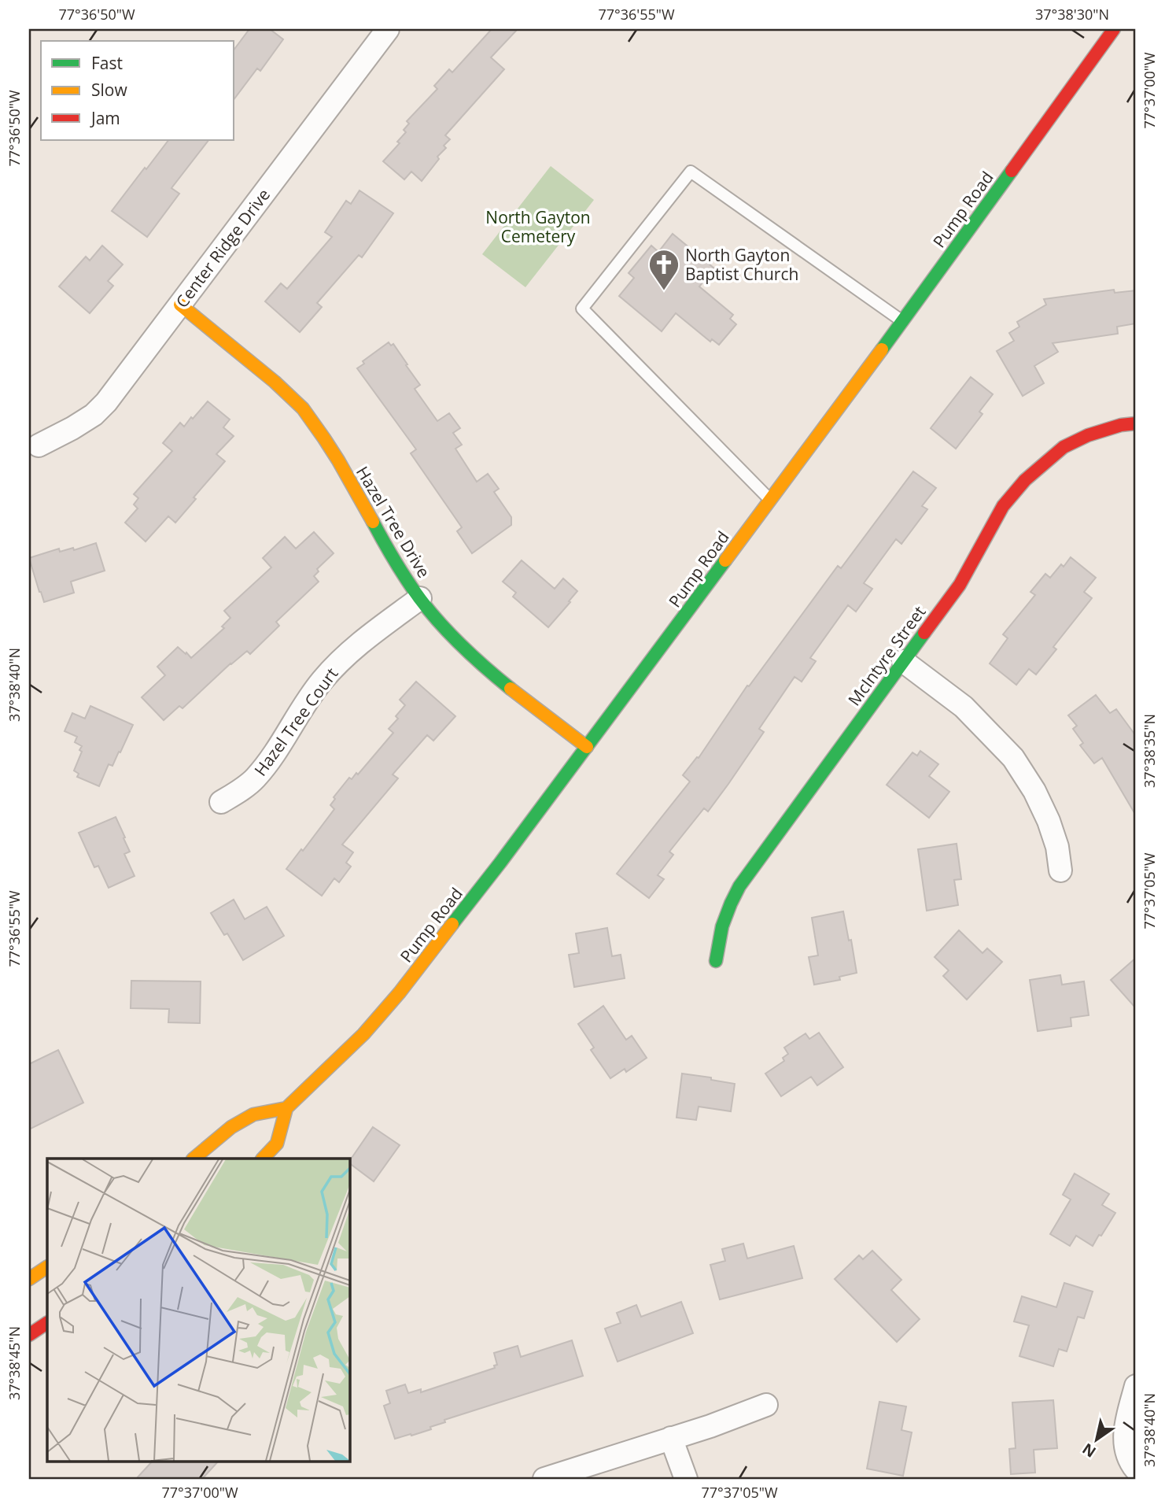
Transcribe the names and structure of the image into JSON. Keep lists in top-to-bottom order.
{
  "streets": {
    "main road": ["Pump Road", "Hazel Tree Drive", "McIntyre Street"],
    "street": ["Center Ridge Drive", "Hazel Tree Court"]
  },
  "crossings": [
    ["Pump Road", "Hazel Tree Drive"],
    ["Center Ridge Drive", "Hazel Tree Drive"],
    ["Hazel Tree Drive", "Hazel Tree Court"]
  ],
  "parks": ["North Gayton Cemetery"],
  "places": {
    "church": ["North Gayton Baptist Church"]
  },
  "legend": ["Fast", "Slow", "Jam"],
  "north": "bottom left",
  "coordinates": [
    "77°36'50\"W",
    "77°36'55\"W",
    "37°38'30\"N",
    "77°37'00\"W",
    "37°38'40\"N",
    "37°38'35\"N",
    "77°37'05\"W",
    "37°38'45\"N"
  ]
}
